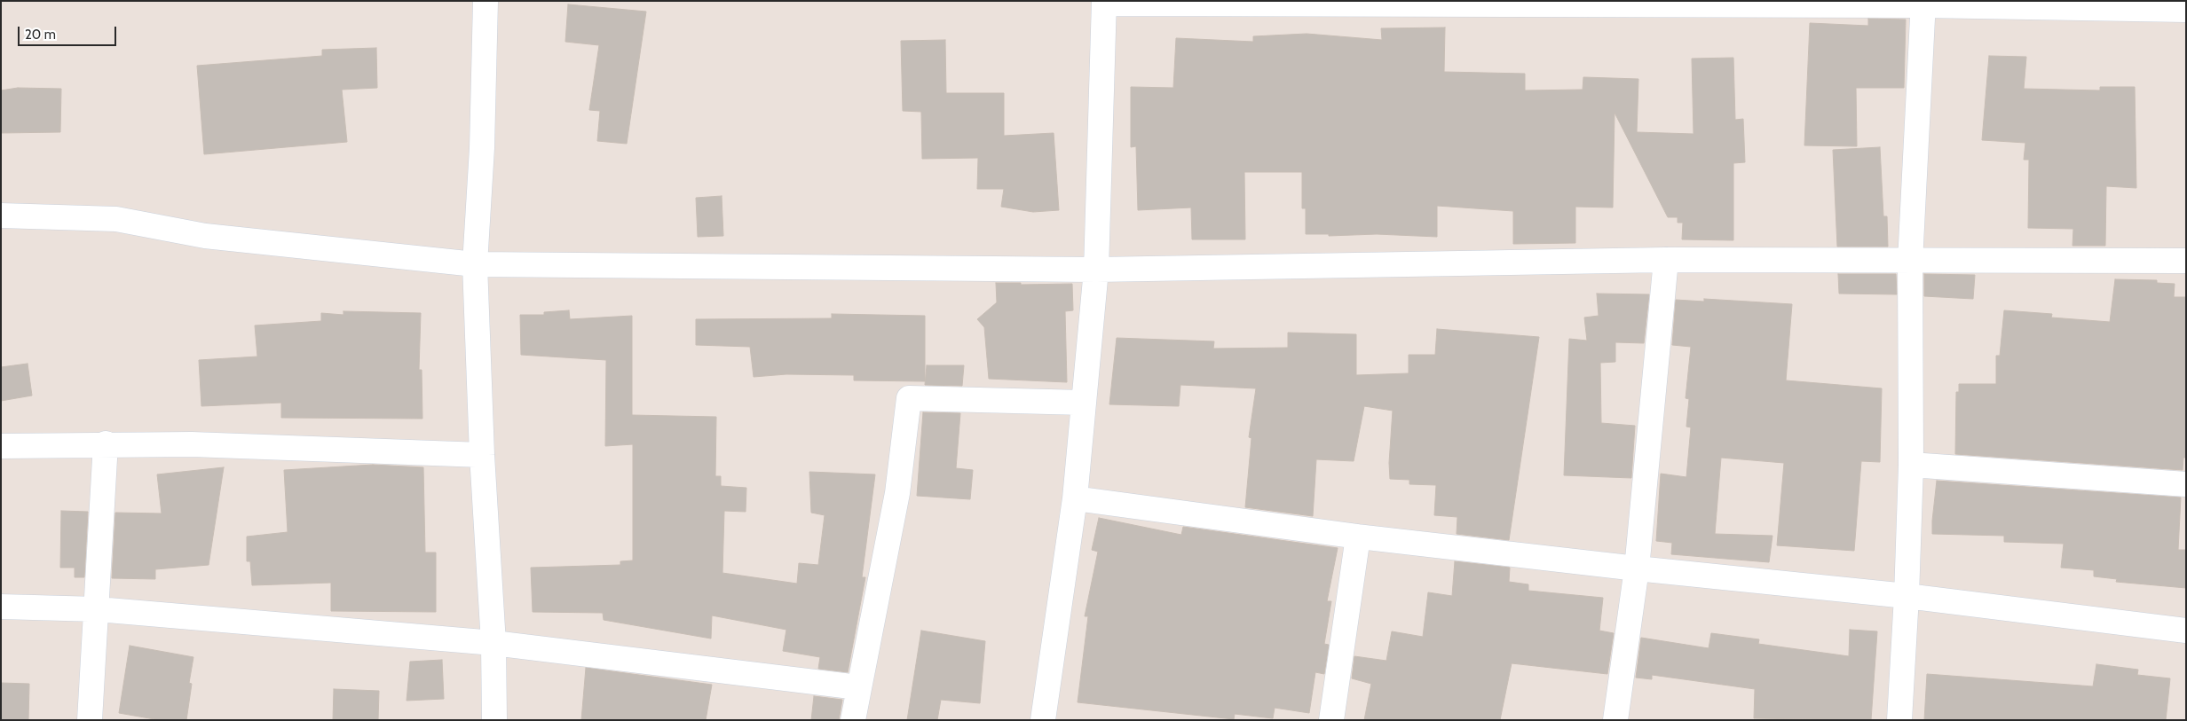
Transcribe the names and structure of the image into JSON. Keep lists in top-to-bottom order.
{
  "scale_bar": "20 m"
}
